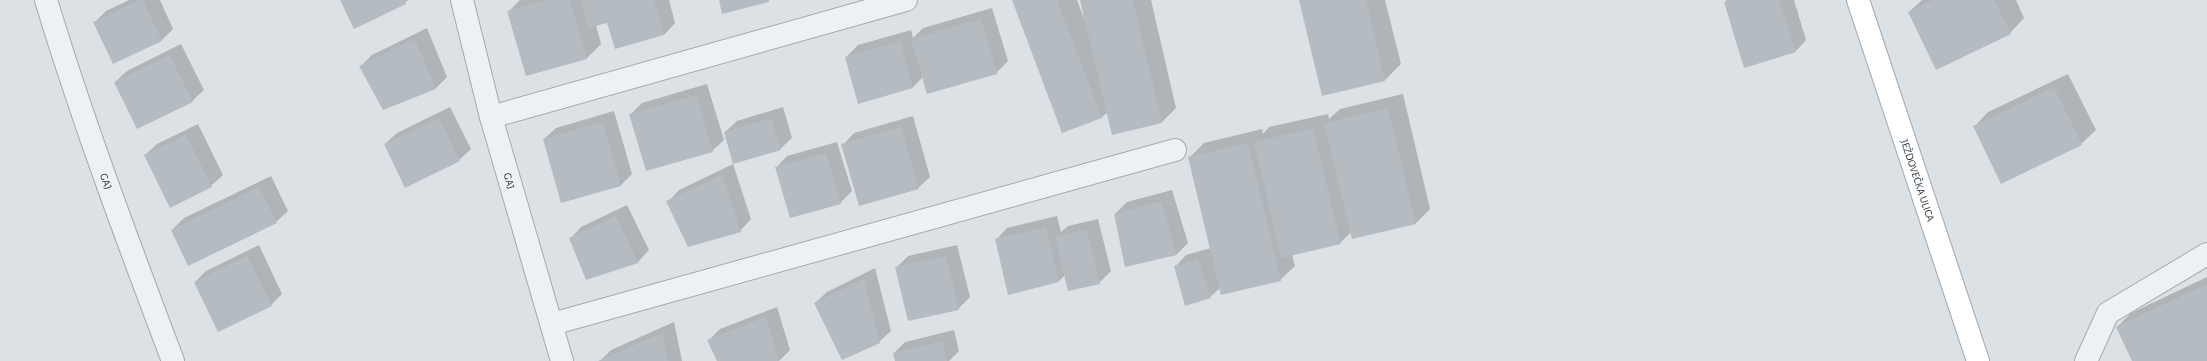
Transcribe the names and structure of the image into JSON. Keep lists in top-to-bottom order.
{
  "streets": {
    "main road": ["JEŽDOVEČKA ULICA"],
    "street": ["GAJ"]
  }
}
